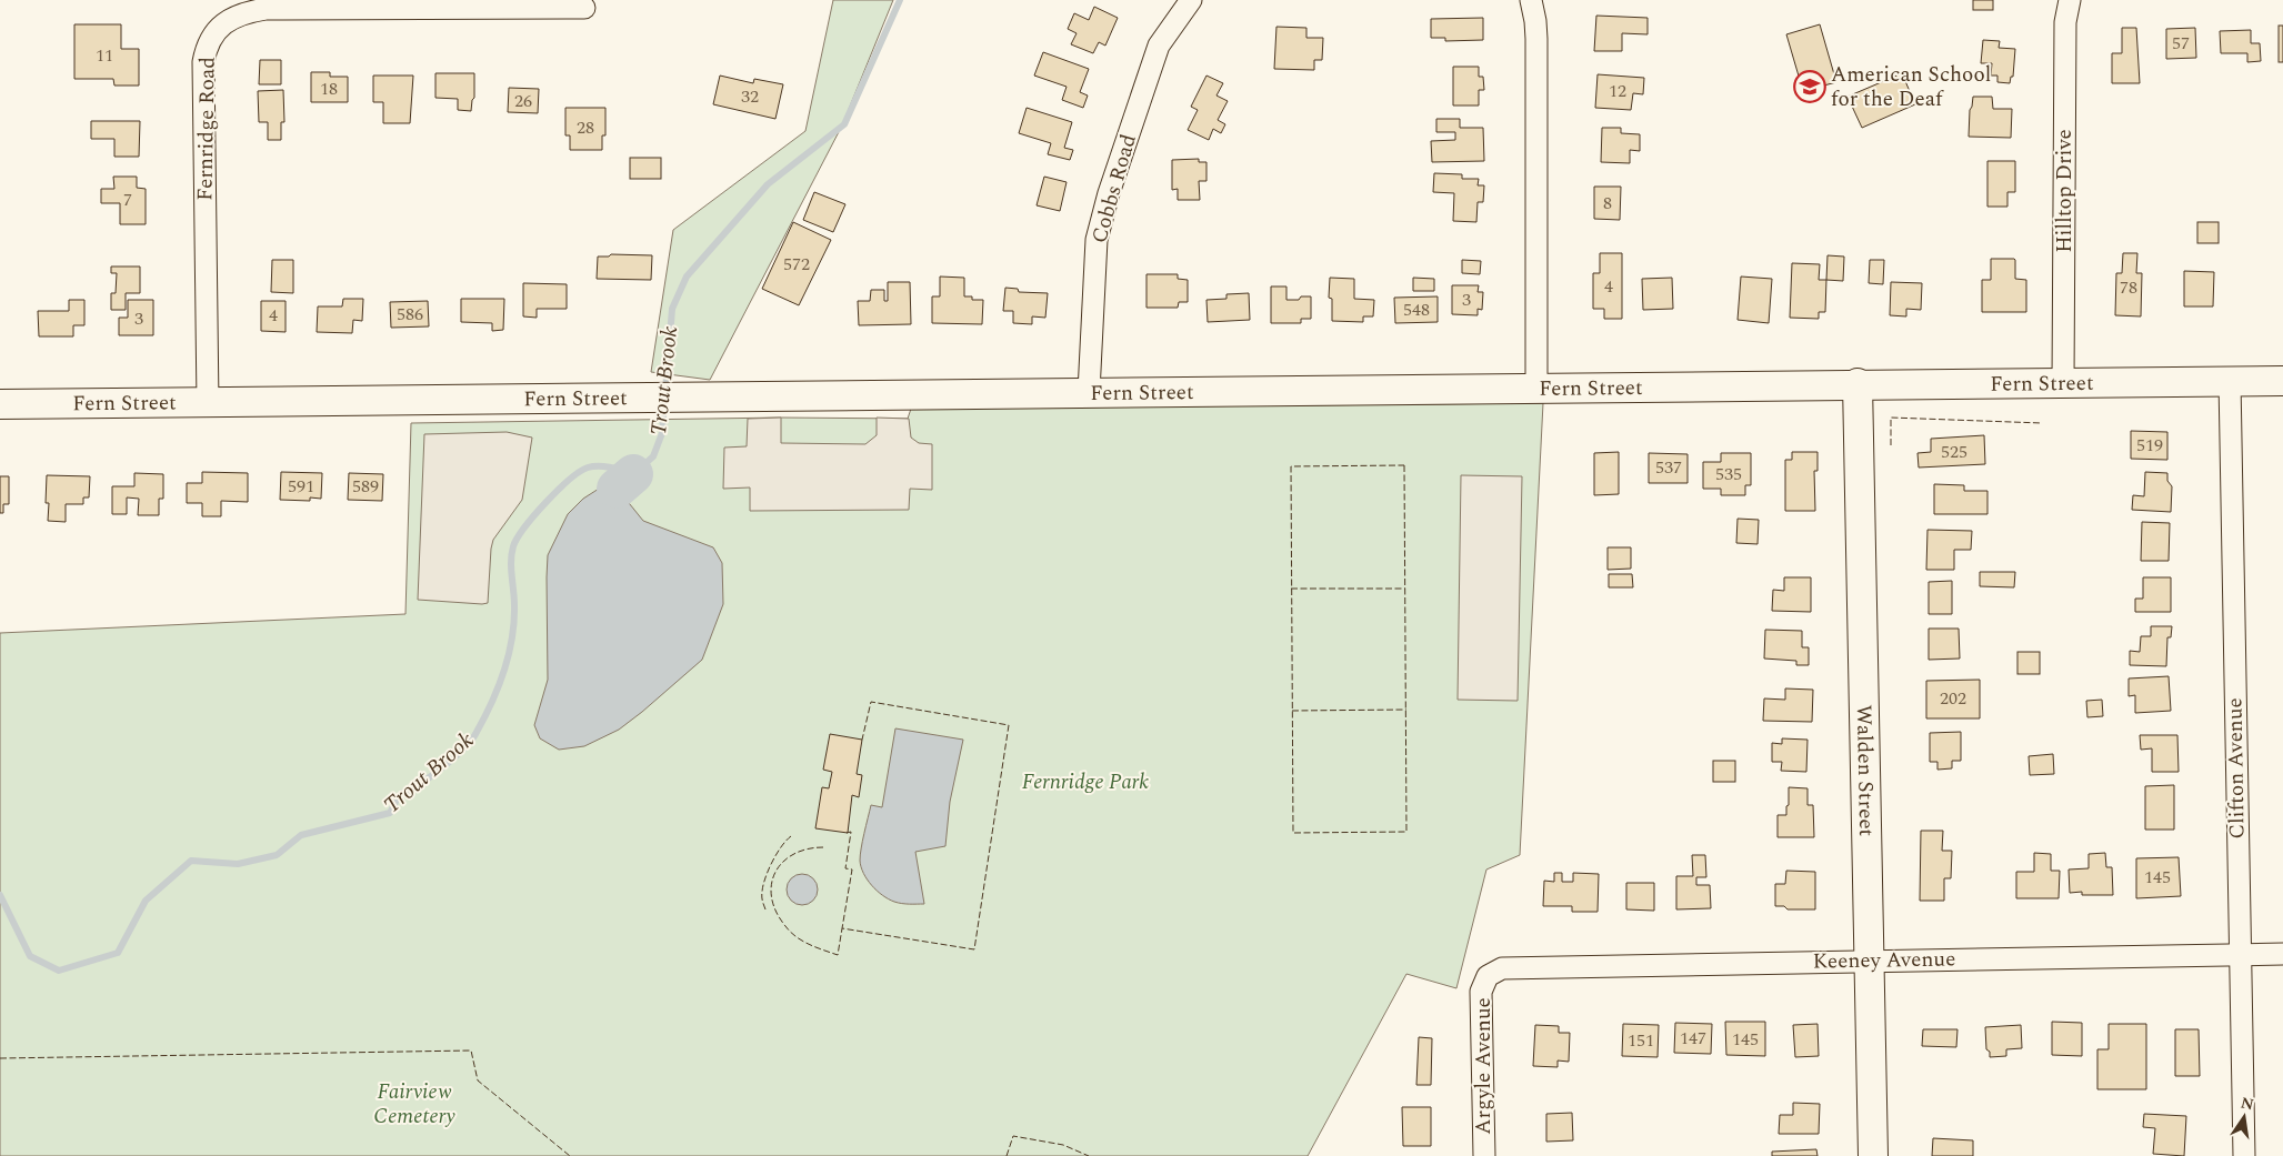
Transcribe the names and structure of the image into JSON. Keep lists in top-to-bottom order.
{
  "streets": {
    "street": [
      "Fernridge Road",
      "Cobbs Road",
      "Hilltop Drive",
      "Fern Street",
      "Clifton Avenue",
      "Walden Street",
      "Keeney Avenue",
      "Argyle Avenue"
    ]
  },
  "crossings": [
    ["Fernridge Road", "Fern Street"],
    ["Cobbs Road", "Fern Street"],
    ["Hilltop Drive", "Fern Street"],
    ["Fern Street", "Clifton Avenue"],
    ["Fern Street", "Walden Street"],
    ["Clifton Avenue", "Keeney Avenue"],
    ["Walden Street", "Keeney Avenue"],
    ["Keeney Avenue", "Argyle Avenue"]
  ],
  "water": ["Trout Brook"],
  "parks": ["Fernridge Park", "Fairview Cemetery"],
  "places": {
    "school or university": ["American School for the Deaf"]
  },
  "house_numbers": [
    "57",
    "11",
    "18",
    "12",
    "32",
    "26",
    "28",
    "7",
    "8",
    "572",
    "4",
    "78",
    "3",
    "548",
    "586",
    "4",
    "3",
    "519",
    "525",
    "537",
    "535",
    "591",
    "589",
    "202",
    "145",
    "147",
    "145",
    "151"
  ],
  "north": "top"
}
